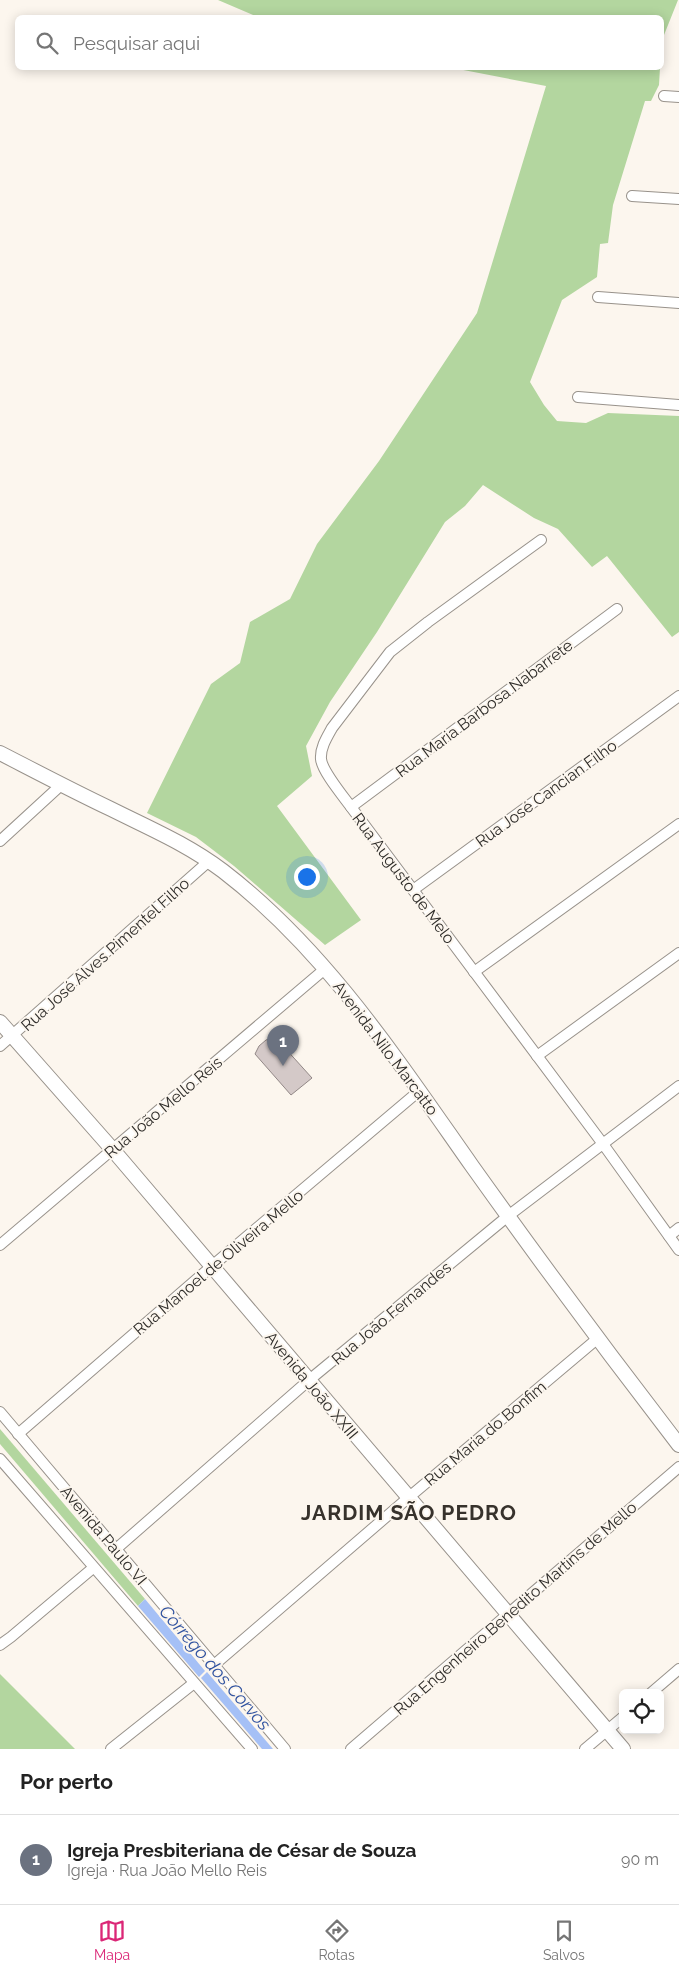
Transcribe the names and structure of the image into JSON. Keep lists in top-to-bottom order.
{
  "streets": {
    "street": [
      "Rua Maria Barbosa Nabarrete",
      "Rua José Cancian Filho",
      "Rua Augusto de Melo",
      "Rua José Alves Pimentel Filho",
      "Avenida Nilo Marcatto",
      "Rua João Mello Reis",
      "Rua Manoel de Oliveira Mello",
      "Rua João Fernandes",
      "Avenida João XXIII",
      "Rua Maria do Bonfim",
      "Avenida Paulo VI",
      "Rua Engenheiro Benedito Martins de Mello"
    ]
  },
  "crossings": [
    ["Rua Maria Barbosa Nabarrete", "Rua Augusto de Melo"],
    ["Rua José Cancian Filho", "Rua Augusto de Melo"],
    ["Rua Augusto de Melo", "Rua João Fernandes"],
    ["Rua José Alves Pimentel Filho", "Avenida Nilo Marcatto"],
    ["Rua José Alves Pimentel Filho", "Avenida João XXIII"],
    ["Avenida Nilo Marcatto", "Rua João Mello Reis"],
    ["Avenida Nilo Marcatto", "Rua Manoel de Oliveira Mello"],
    ["Avenida Nilo Marcatto", "Rua João Fernandes"],
    ["Avenida Nilo Marcatto", "Rua Maria do Bonfim"],
    ["Rua João Mello Reis", "Avenida João XXIII"],
    ["Rua Manoel de Oliveira Mello", "Avenida João XXIII"],
    ["Rua Manoel de Oliveira Mello", "Avenida Paulo VI"],
    ["Rua João Fernandes", "Avenida João XXIII"],
    ["Rua João Fernandes", "Avenida Paulo VI"],
    ["Avenida João XXIII", "Rua Maria do Bonfim"],
    ["Avenida João XXIII", "Rua Engenheiro Benedito Martins de Mello"],
    ["Rua Maria do Bonfim", "Avenida Paulo VI"]
  ],
  "districts": ["JARDIM SÃO PEDRO"],
  "water": ["Córrego dos Corvos"],
  "page": {
    "search": "Pesquisar aqui",
    "pins": "1",
    "heading": "Por perto",
    "list": [
      {
        "mark": "1",
        "name": "Igreja Presbiteriana de César de Souza",
        "note": "Igreja · Rua João Mello Reis",
        "value": "90 m"
      }
    ],
    "nav": ["Mapa", "Rotas", "Salvos"]
  }
}
